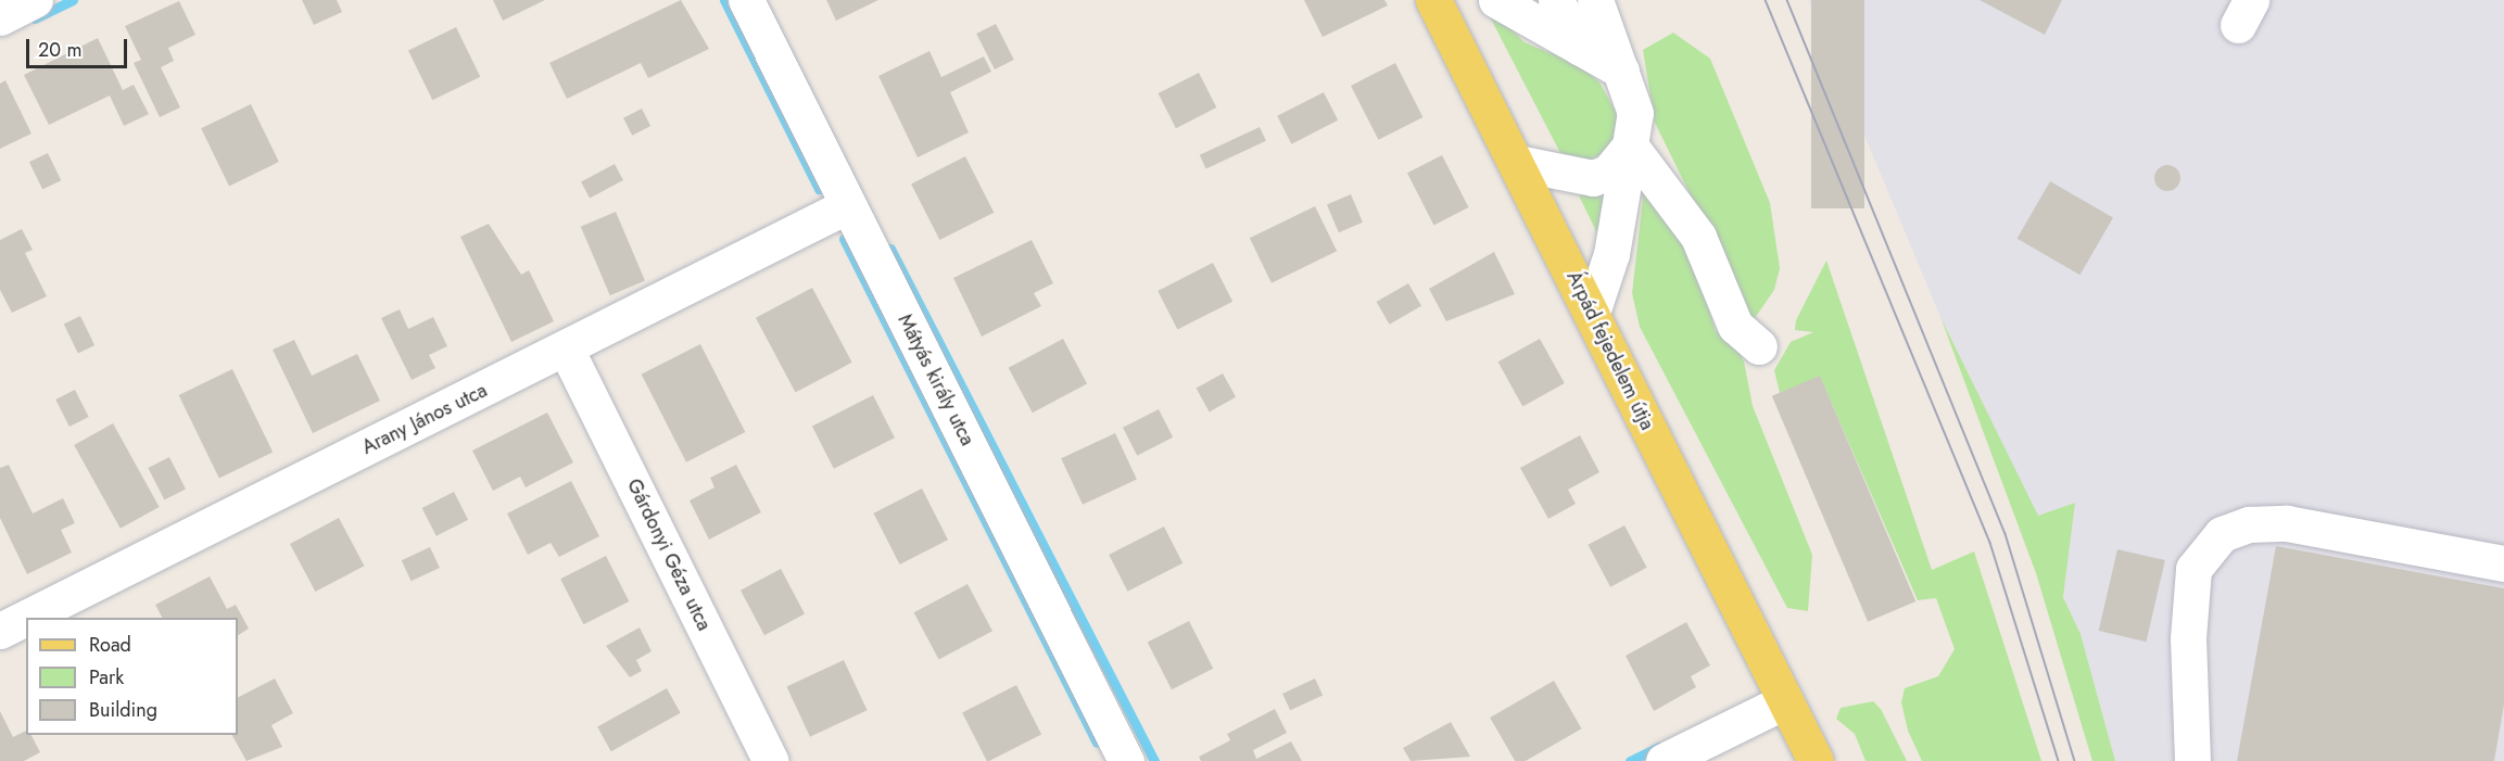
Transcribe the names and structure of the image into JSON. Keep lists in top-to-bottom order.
{
  "streets": {
    "main road": ["Árpád fejedelem útja"],
    "street": ["Mátyás király utca", "Arany János utca", "Gárdonyi Géza utca"]
  },
  "crossings": [
    ["Mátyás király utca", "Arany János utca"],
    ["Arany János utca", "Gárdonyi Géza utca"]
  ],
  "legend": ["Road", "Park", "Building"],
  "scale_bar": "20 m"
}
